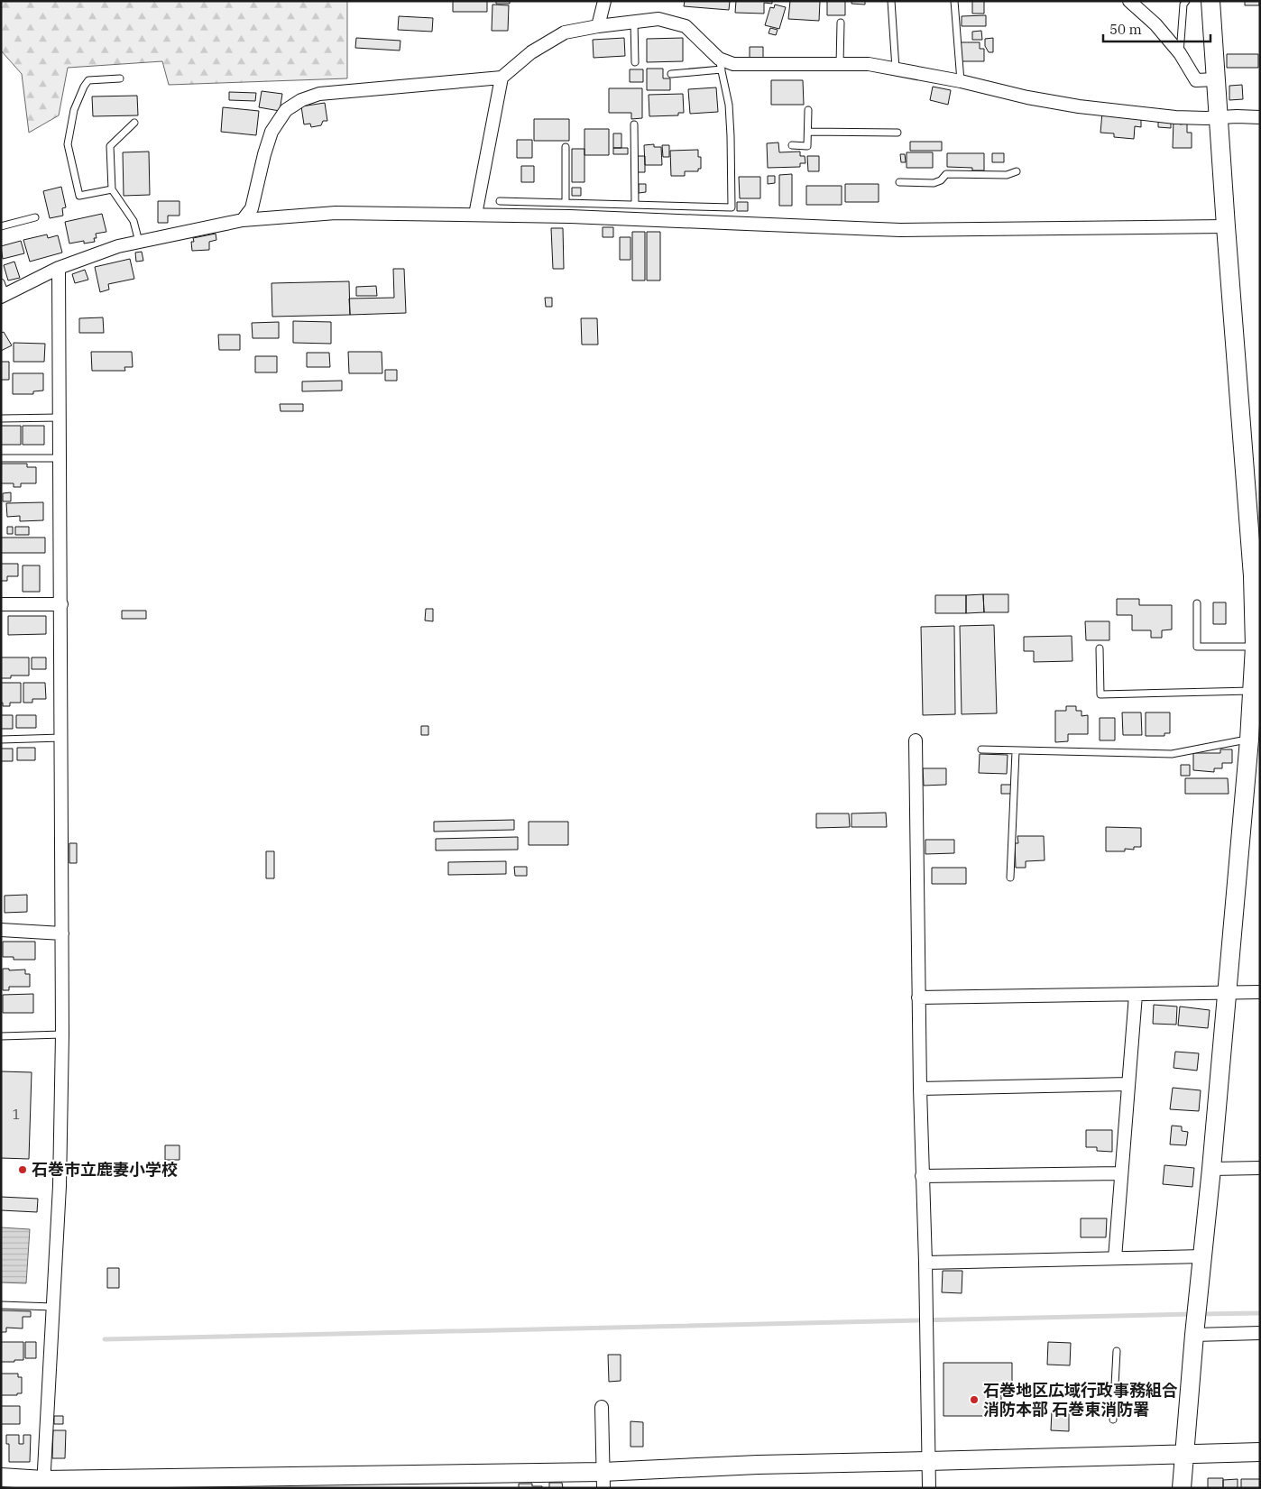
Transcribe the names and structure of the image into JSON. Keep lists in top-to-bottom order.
{
  "places": ["石巻市立鹿妻小学校", "石巻地区広域行政事務組合 消防本部 石巻東消防署"],
  "house_numbers": ["1"],
  "scale_bar": "50 m"
}
